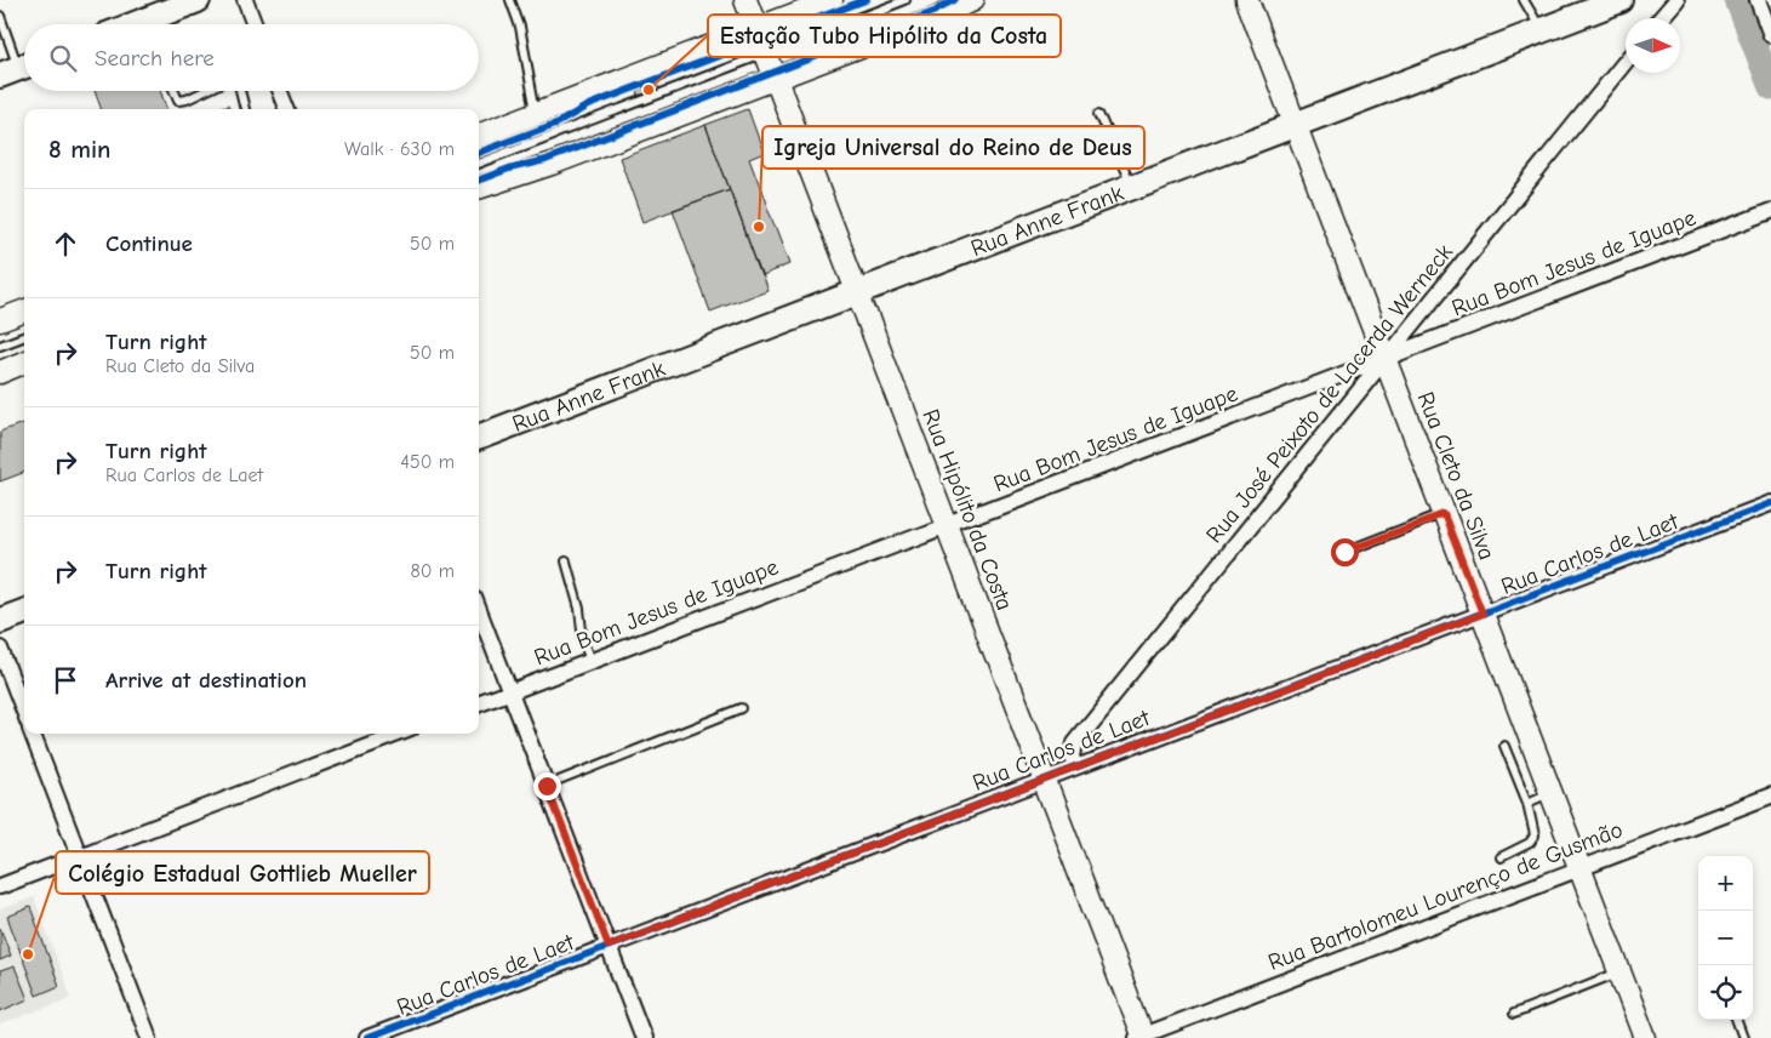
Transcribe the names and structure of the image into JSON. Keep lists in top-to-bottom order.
{
  "streets": {
    "main road": ["Rua Anne Frank"],
    "street": [
      "Rua Bom Jesus de Iguape",
      "Rua José Peixoto de Lacerda Werneck",
      "Rua Cleto da Silva",
      "Rua Hipólito da Costa",
      "Rua Carlos de Laet",
      "Rua Bartolomeu Lourenço de Gusmão"
    ]
  },
  "crossings": [
    ["Rua Anne Frank", "Rua Cleto da Silva"],
    ["Rua Anne Frank", "Rua Hipólito da Costa"],
    ["Rua Bom Jesus de Iguape", "Rua José Peixoto de Lacerda Werneck"],
    ["Rua Bom Jesus de Iguape", "Rua Cleto da Silva"],
    ["Rua Bom Jesus de Iguape", "Rua Hipólito da Costa"],
    ["Rua José Peixoto de Lacerda Werneck", "Rua Cleto da Silva"],
    ["Rua José Peixoto de Lacerda Werneck", "Rua Carlos de Laet"],
    ["Rua Cleto da Silva", "Rua Carlos de Laet"],
    ["Rua Cleto da Silva", "Rua Bartolomeu Lourenço de Gusmão"],
    ["Rua Hipólito da Costa", "Rua Carlos de Laet"],
    ["Rua Hipólito da Costa", "Rua Bartolomeu Lourenço de Gusmão"]
  ],
  "places": ["Estação Tubo Hipólito da Costa", "Igreja Universal do Reino de Deus", "Colégio Estadual Gottlieb Mueller"],
  "north": "right",
  "page": {
    "search": "Search here",
    "heading": ["8 min", "Walk · 630 m"],
    "list": [
      ["Continue", "50 m"],
      ["Turn right", "Rua Cleto da Silva", "50 m"],
      ["Turn right", "Rua Carlos de Laet", "450 m"],
      ["Turn right", "80 m"],
      "Arrive at destination"
    ],
    "map_buttons": ["+", "−"]
  }
}
